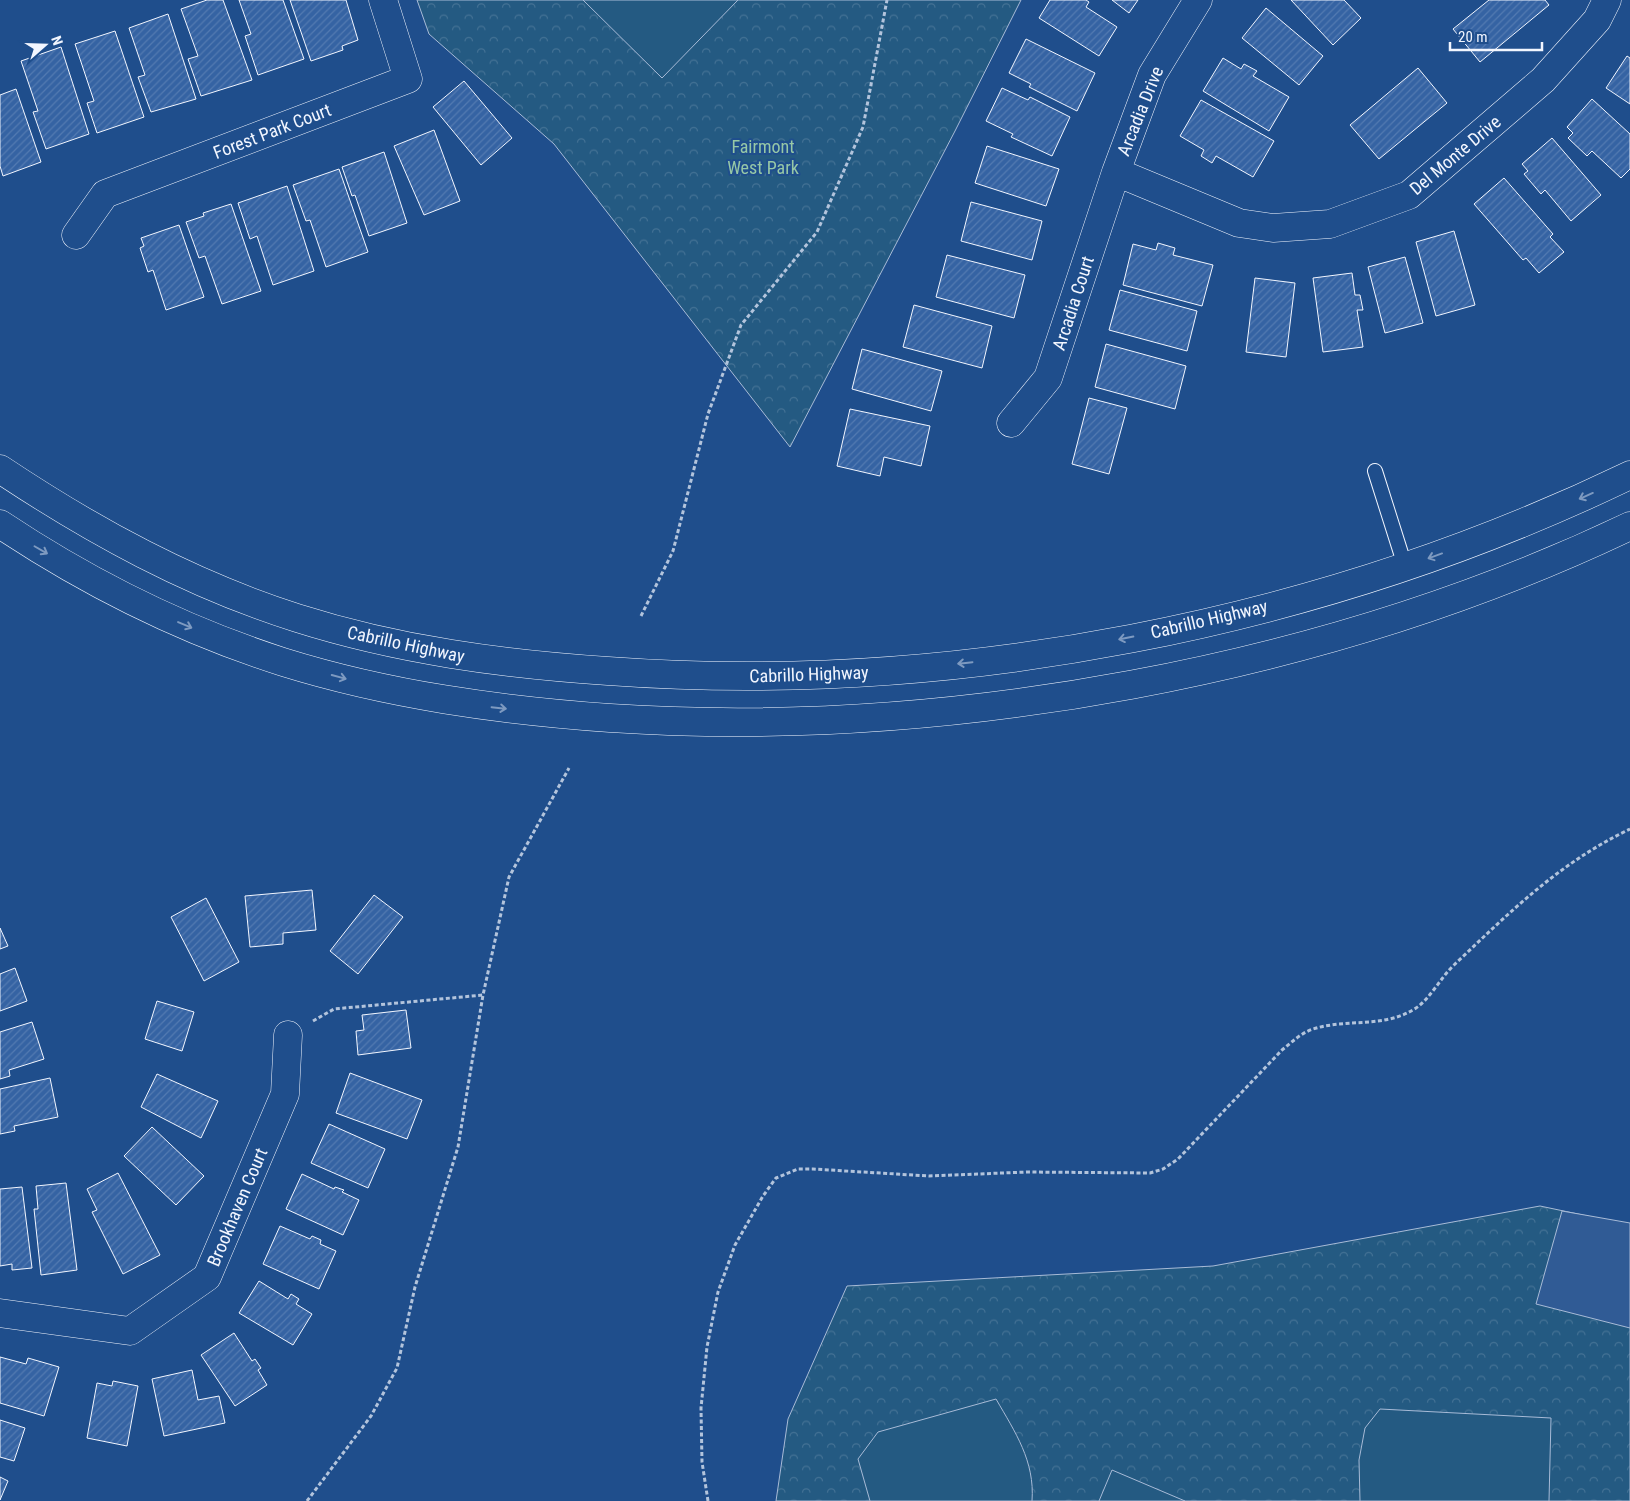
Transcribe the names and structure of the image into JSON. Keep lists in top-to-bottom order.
{
  "streets": {
    "main road": [
      "Arcadia Drive",
      "Forest Park Court",
      "Del Monte Drive",
      "Arcadia Court",
      "Cabrillo Highway",
      "Brookhaven Court"
    ]
  },
  "crossings": [
    ["Arcadia Drive", "Del Monte Drive"],
    ["Arcadia Drive", "Arcadia Court"],
    ["Del Monte Drive", "Arcadia Court"]
  ],
  "parks": ["Fairmont West Park"],
  "scale_bar": "20 m",
  "north": "right"
}
